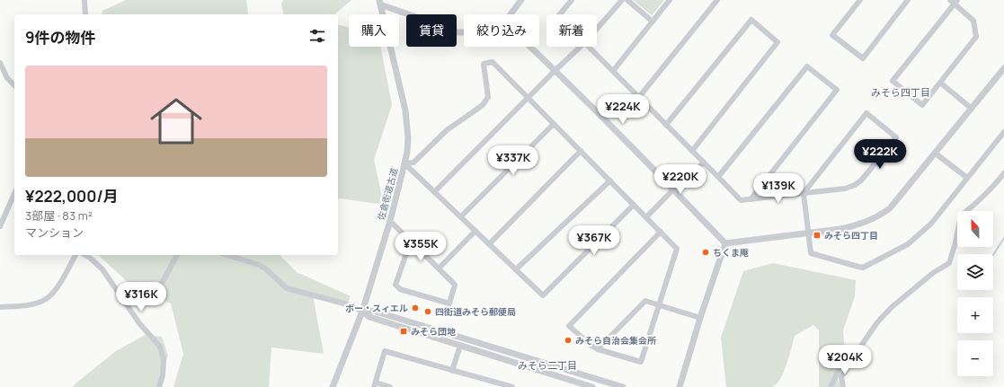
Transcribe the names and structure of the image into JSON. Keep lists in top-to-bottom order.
{
  "streets": {
    "street": ["佐倉街道古道"]
  },
  "districts": ["みそら四丁目", "みそら二丁目"],
  "places": {
    "transit": ["みそら四丁目", "みそら団地"],
    "other": [
      "ちくま庵",
      "ボー・スィエル",
      "四街道みそら郵便局",
      "みそら自治会集会所"
    ]
  },
  "north": "top",
  "page": {
    "chip": [
      "購入",
      "賃貸",
      "絞り込み",
      "新着"
    ],
    "heading": "9件の物件",
    "list": [
      {
        "name": "¥222,000/月",
        "note": "3部屋 · 83 m² · マンション"
      }
    ],
    "price": [
      "¥224K",
      "¥222K",
      "¥337K",
      "¥220K",
      "¥139K",
      "¥367K",
      "¥355K",
      "¥316K",
      "¥204K"
    ],
    "map_buttons": ["+", "−"]
  }
}
